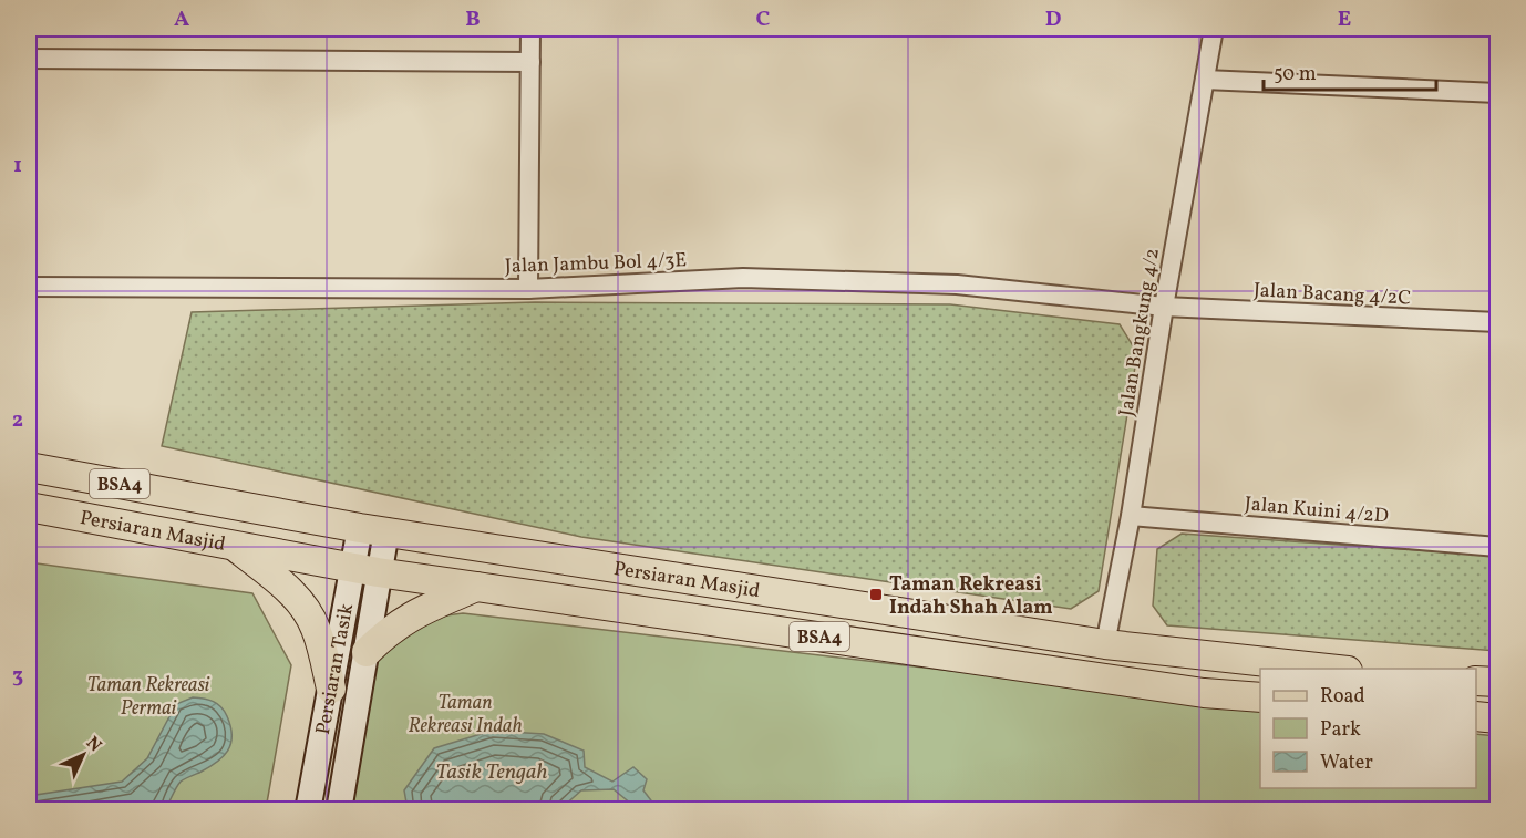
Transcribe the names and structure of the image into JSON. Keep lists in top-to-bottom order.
{
  "streets": {
    "main road": ["BSA4", "Persiaran Masjid", "Persiaran Tasik"],
    "street": [
      "Jalan Jambu Bol 4/3E",
      "Jalan Bacang 4/2C",
      "Jalan Bangkung 4/2",
      "Jalan Kuini 4/2D"
    ]
  },
  "crossings": [
    ["Jalan Jambu Bol 4/3E", "Jalan Bacang 4/2C"],
    ["Jalan Jambu Bol 4/3E", "Jalan Bangkung 4/2"],
    ["Jalan Bacang 4/2C", "Jalan Bangkung 4/2"],
    ["Jalan Bangkung 4/2", "Jalan Kuini 4/2D"],
    ["Jalan Bangkung 4/2", "Persiaran Masjid"],
    ["Persiaran Masjid", "Persiaran Tasik"]
  ],
  "water": ["Tasik Tengah"],
  "parks": ["Taman Rekreasi Permai", "Taman Rekreasi Indah"],
  "places": {
    "transit": ["Taman Rekreasi Indah Shah Alam"]
  },
  "legend": ["Road", "Park", "Water"],
  "scale_bar": "50 m",
  "north": "top right",
  "grid": {
    "columns": [
      "A",
      "B",
      "C",
      "D",
      "E"
    ],
    "rows": ["1", "2", "3"]
  }
}
